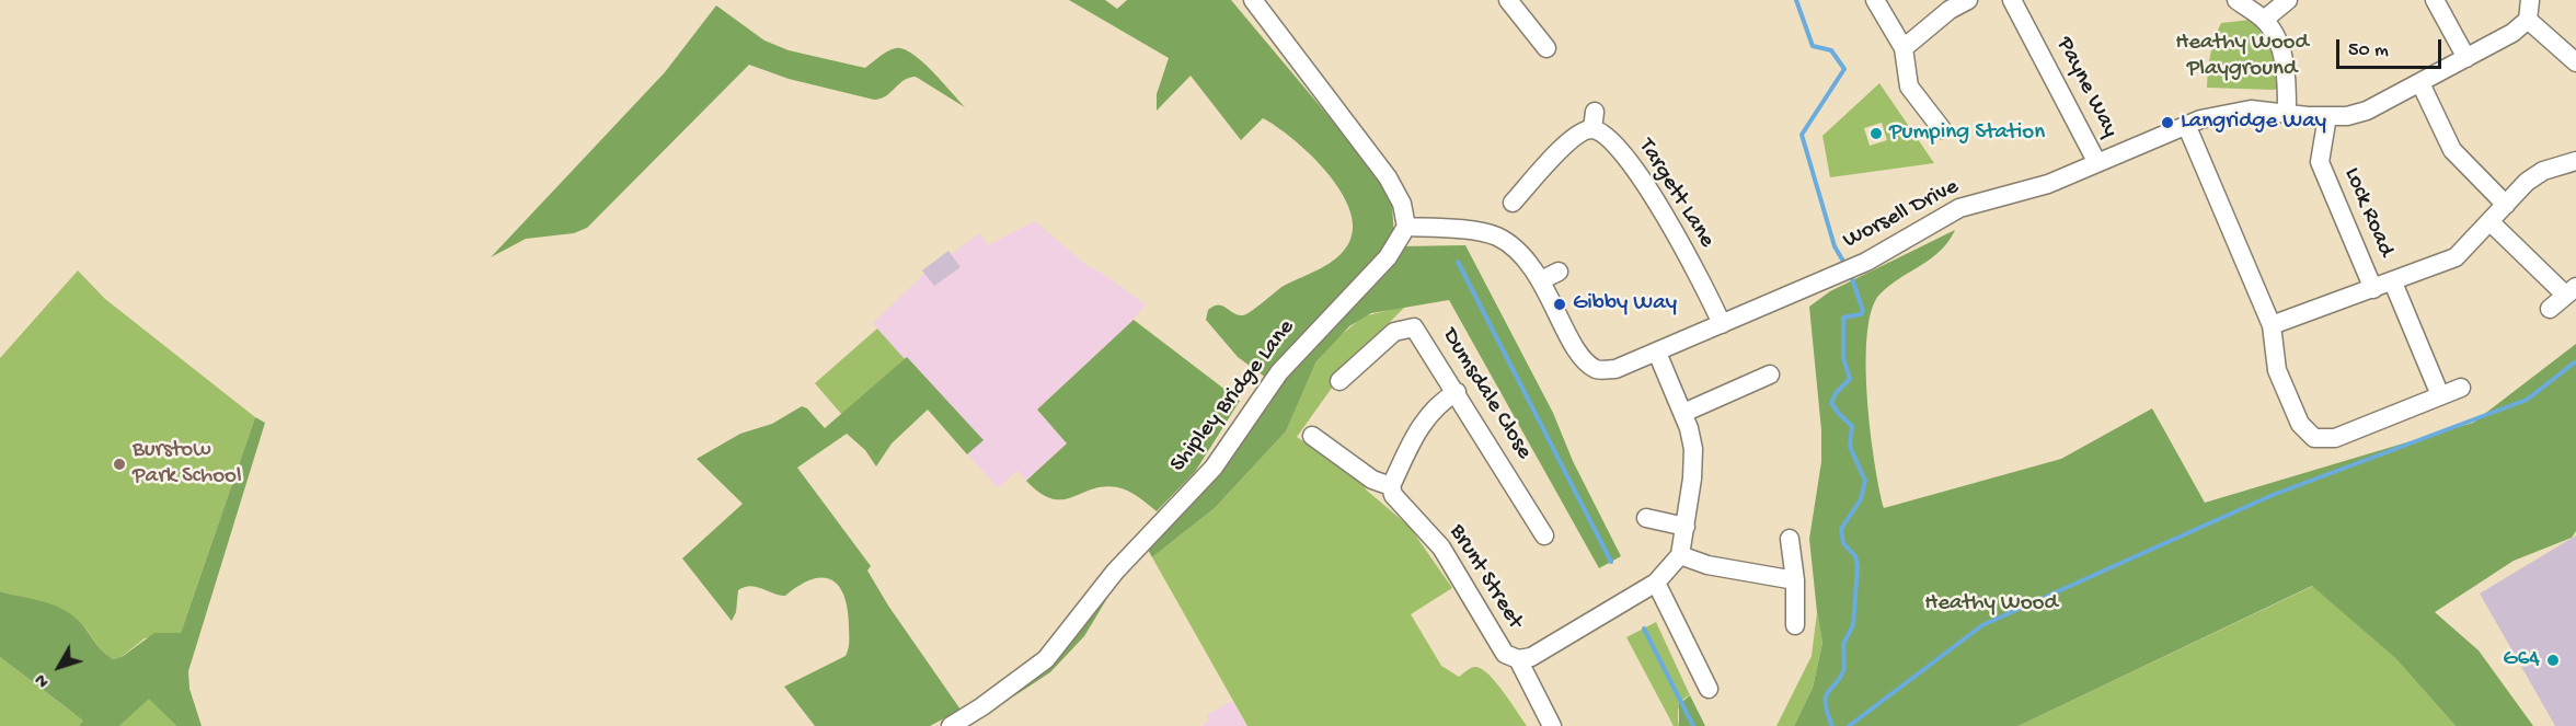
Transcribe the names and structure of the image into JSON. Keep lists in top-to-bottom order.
{
  "streets": {
    "street": [
      "Payne Way",
      "Targett Lane",
      "Lock Road",
      "Worsell Drive",
      "Dumsdale Close",
      "Shipley Bridge Lane",
      "Brunt Street"
    ]
  },
  "crossings": [
    ["Payne Way", "Worsell Drive"],
    ["Targett Lane", "Worsell Drive"],
    ["Lock Road", "Worsell Drive"],
    ["Worsell Drive", "Shipley Bridge Lane"]
  ],
  "parks": ["Heathy Wood Playground", "Heathy Wood"],
  "places": [
    "Langridge Way",
    "Pumping Station",
    "Gibby Way",
    "Burstow Park School",
    "G64"
  ],
  "scale_bar": "50 m",
  "north": "bottom left"
}
